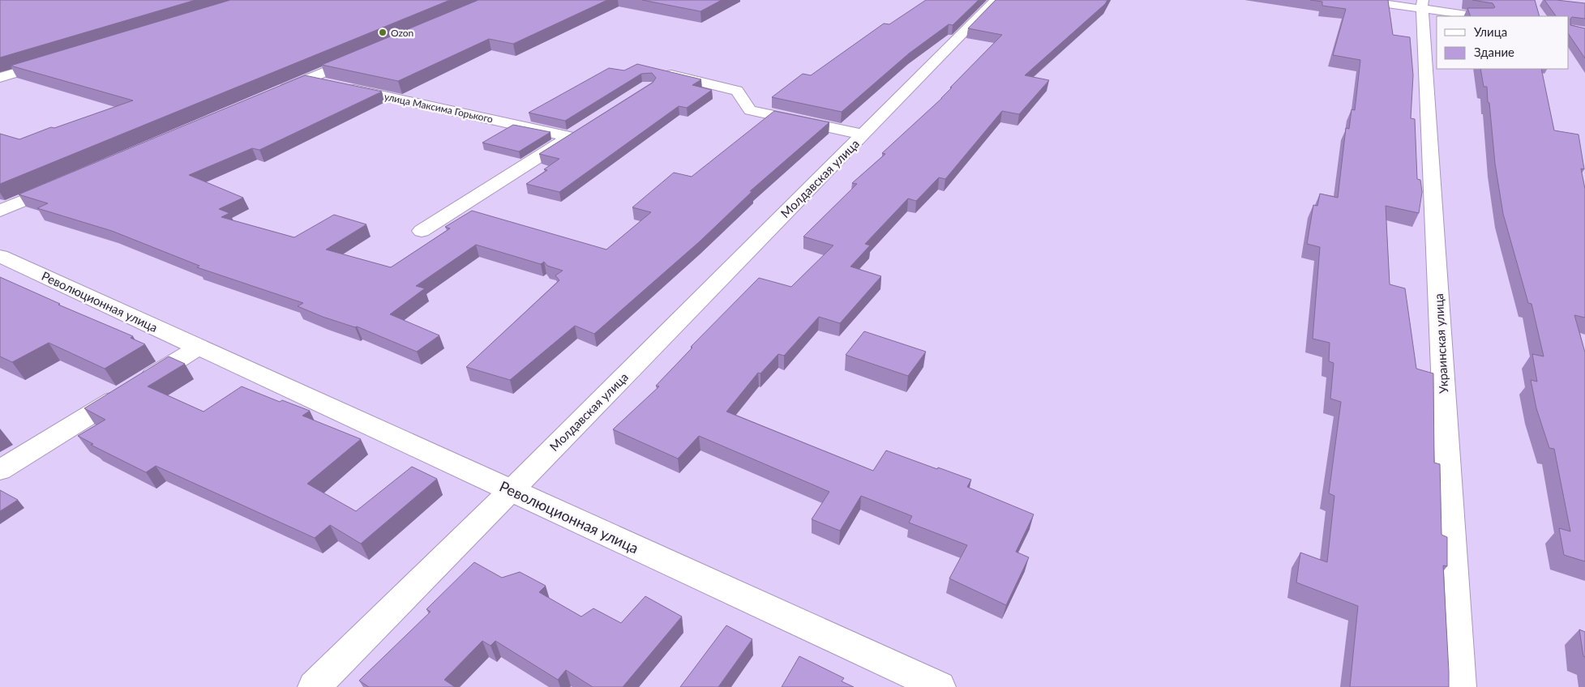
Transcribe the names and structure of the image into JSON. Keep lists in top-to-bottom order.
{
  "streets": {
    "street": [
      "улица Максима Горького",
      "Молдавская улица",
      "Революционная улица",
      "Украинская улица"
    ]
  },
  "crossings": [
    ["Молдавская улица", "Революционная улица"]
  ],
  "places": ["Ozon"],
  "legend": ["Улица", "Здание"]
}
